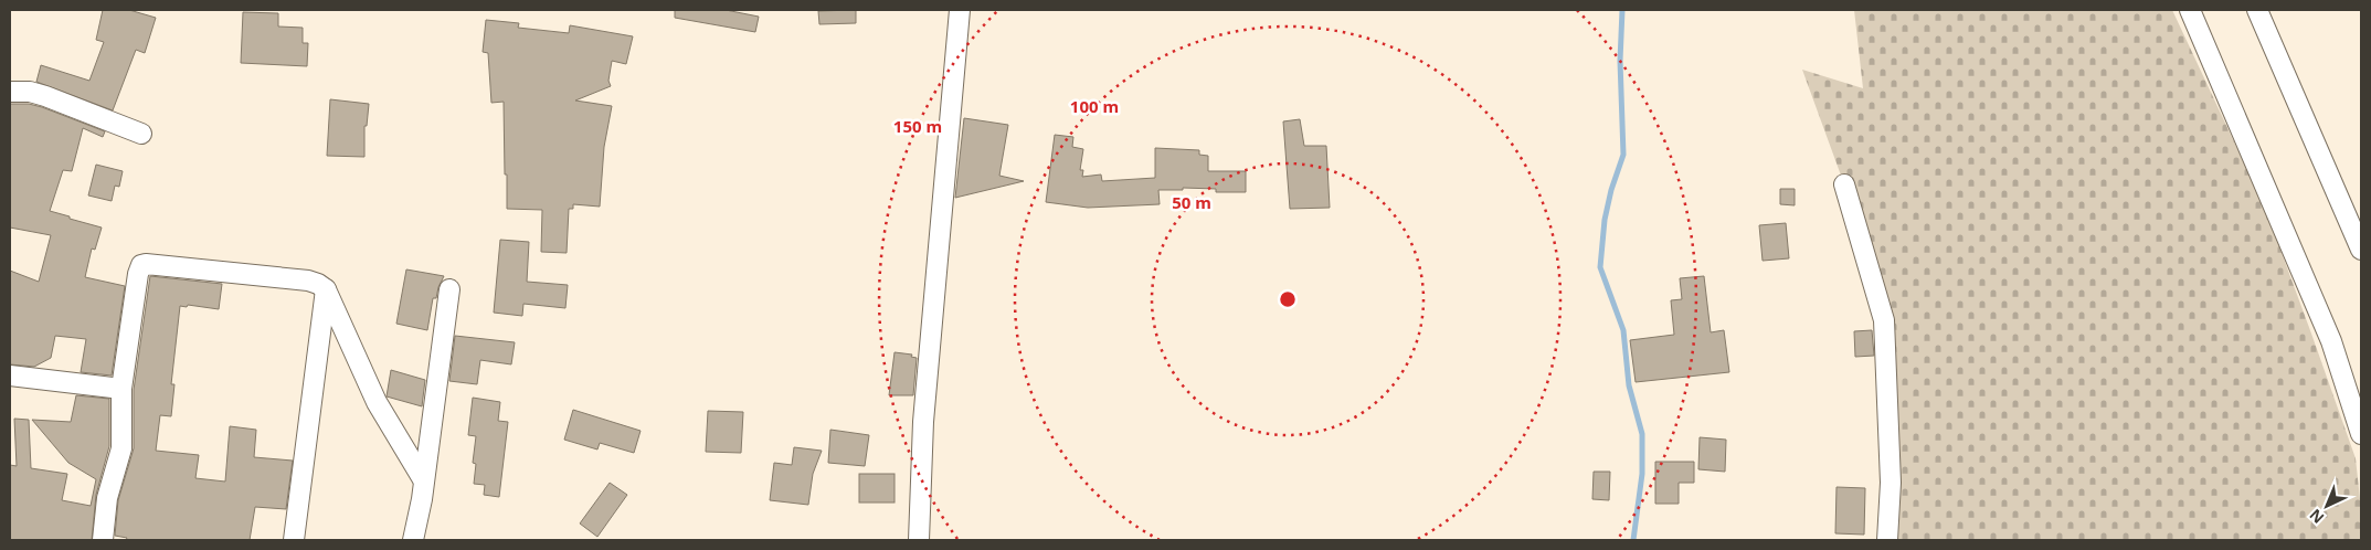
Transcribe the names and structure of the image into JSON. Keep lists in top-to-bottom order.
{
  "north": "bottom left",
  "rings": ["100 m", "150 m", "50 m"]
}
